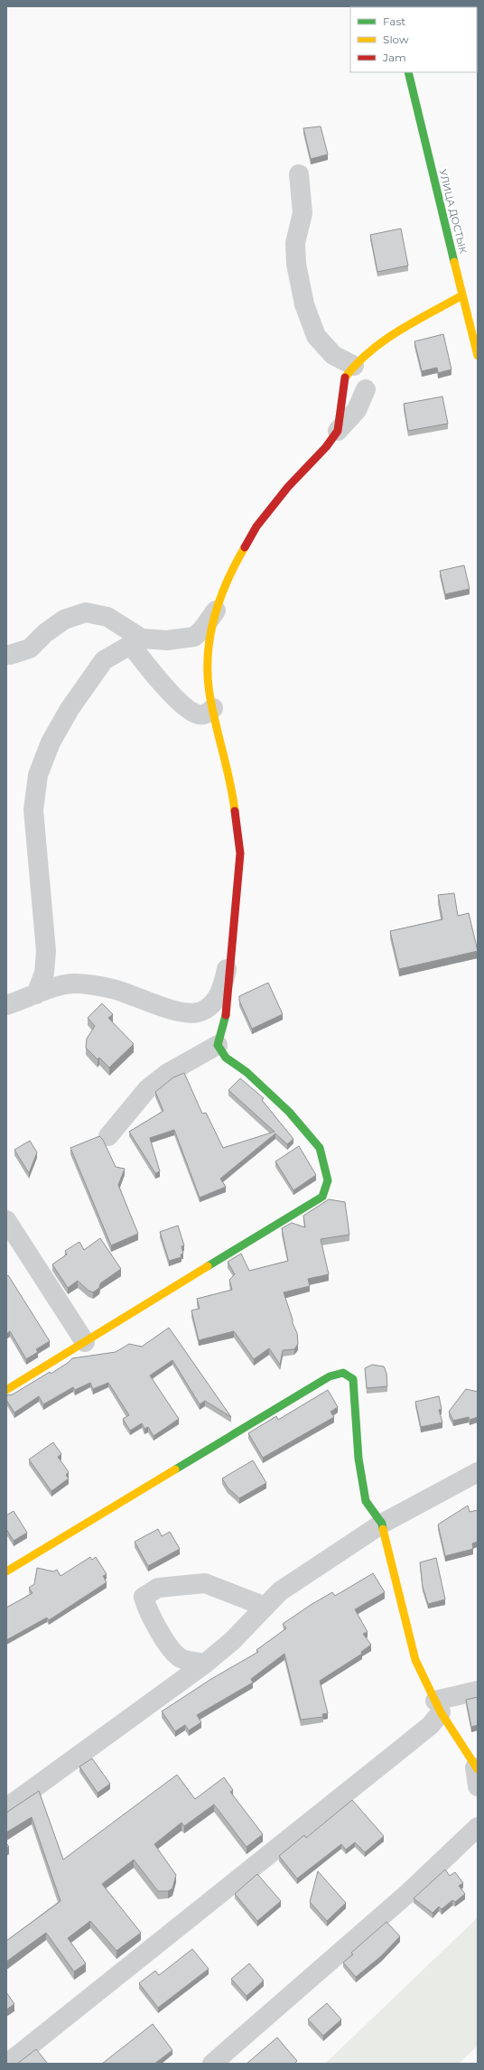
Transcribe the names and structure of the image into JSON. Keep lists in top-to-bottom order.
{
  "streets": {
    "street": ["УЛИЦА ДОСТЫК"]
  },
  "legend": ["Fast", "Slow", "Jam"]
}
